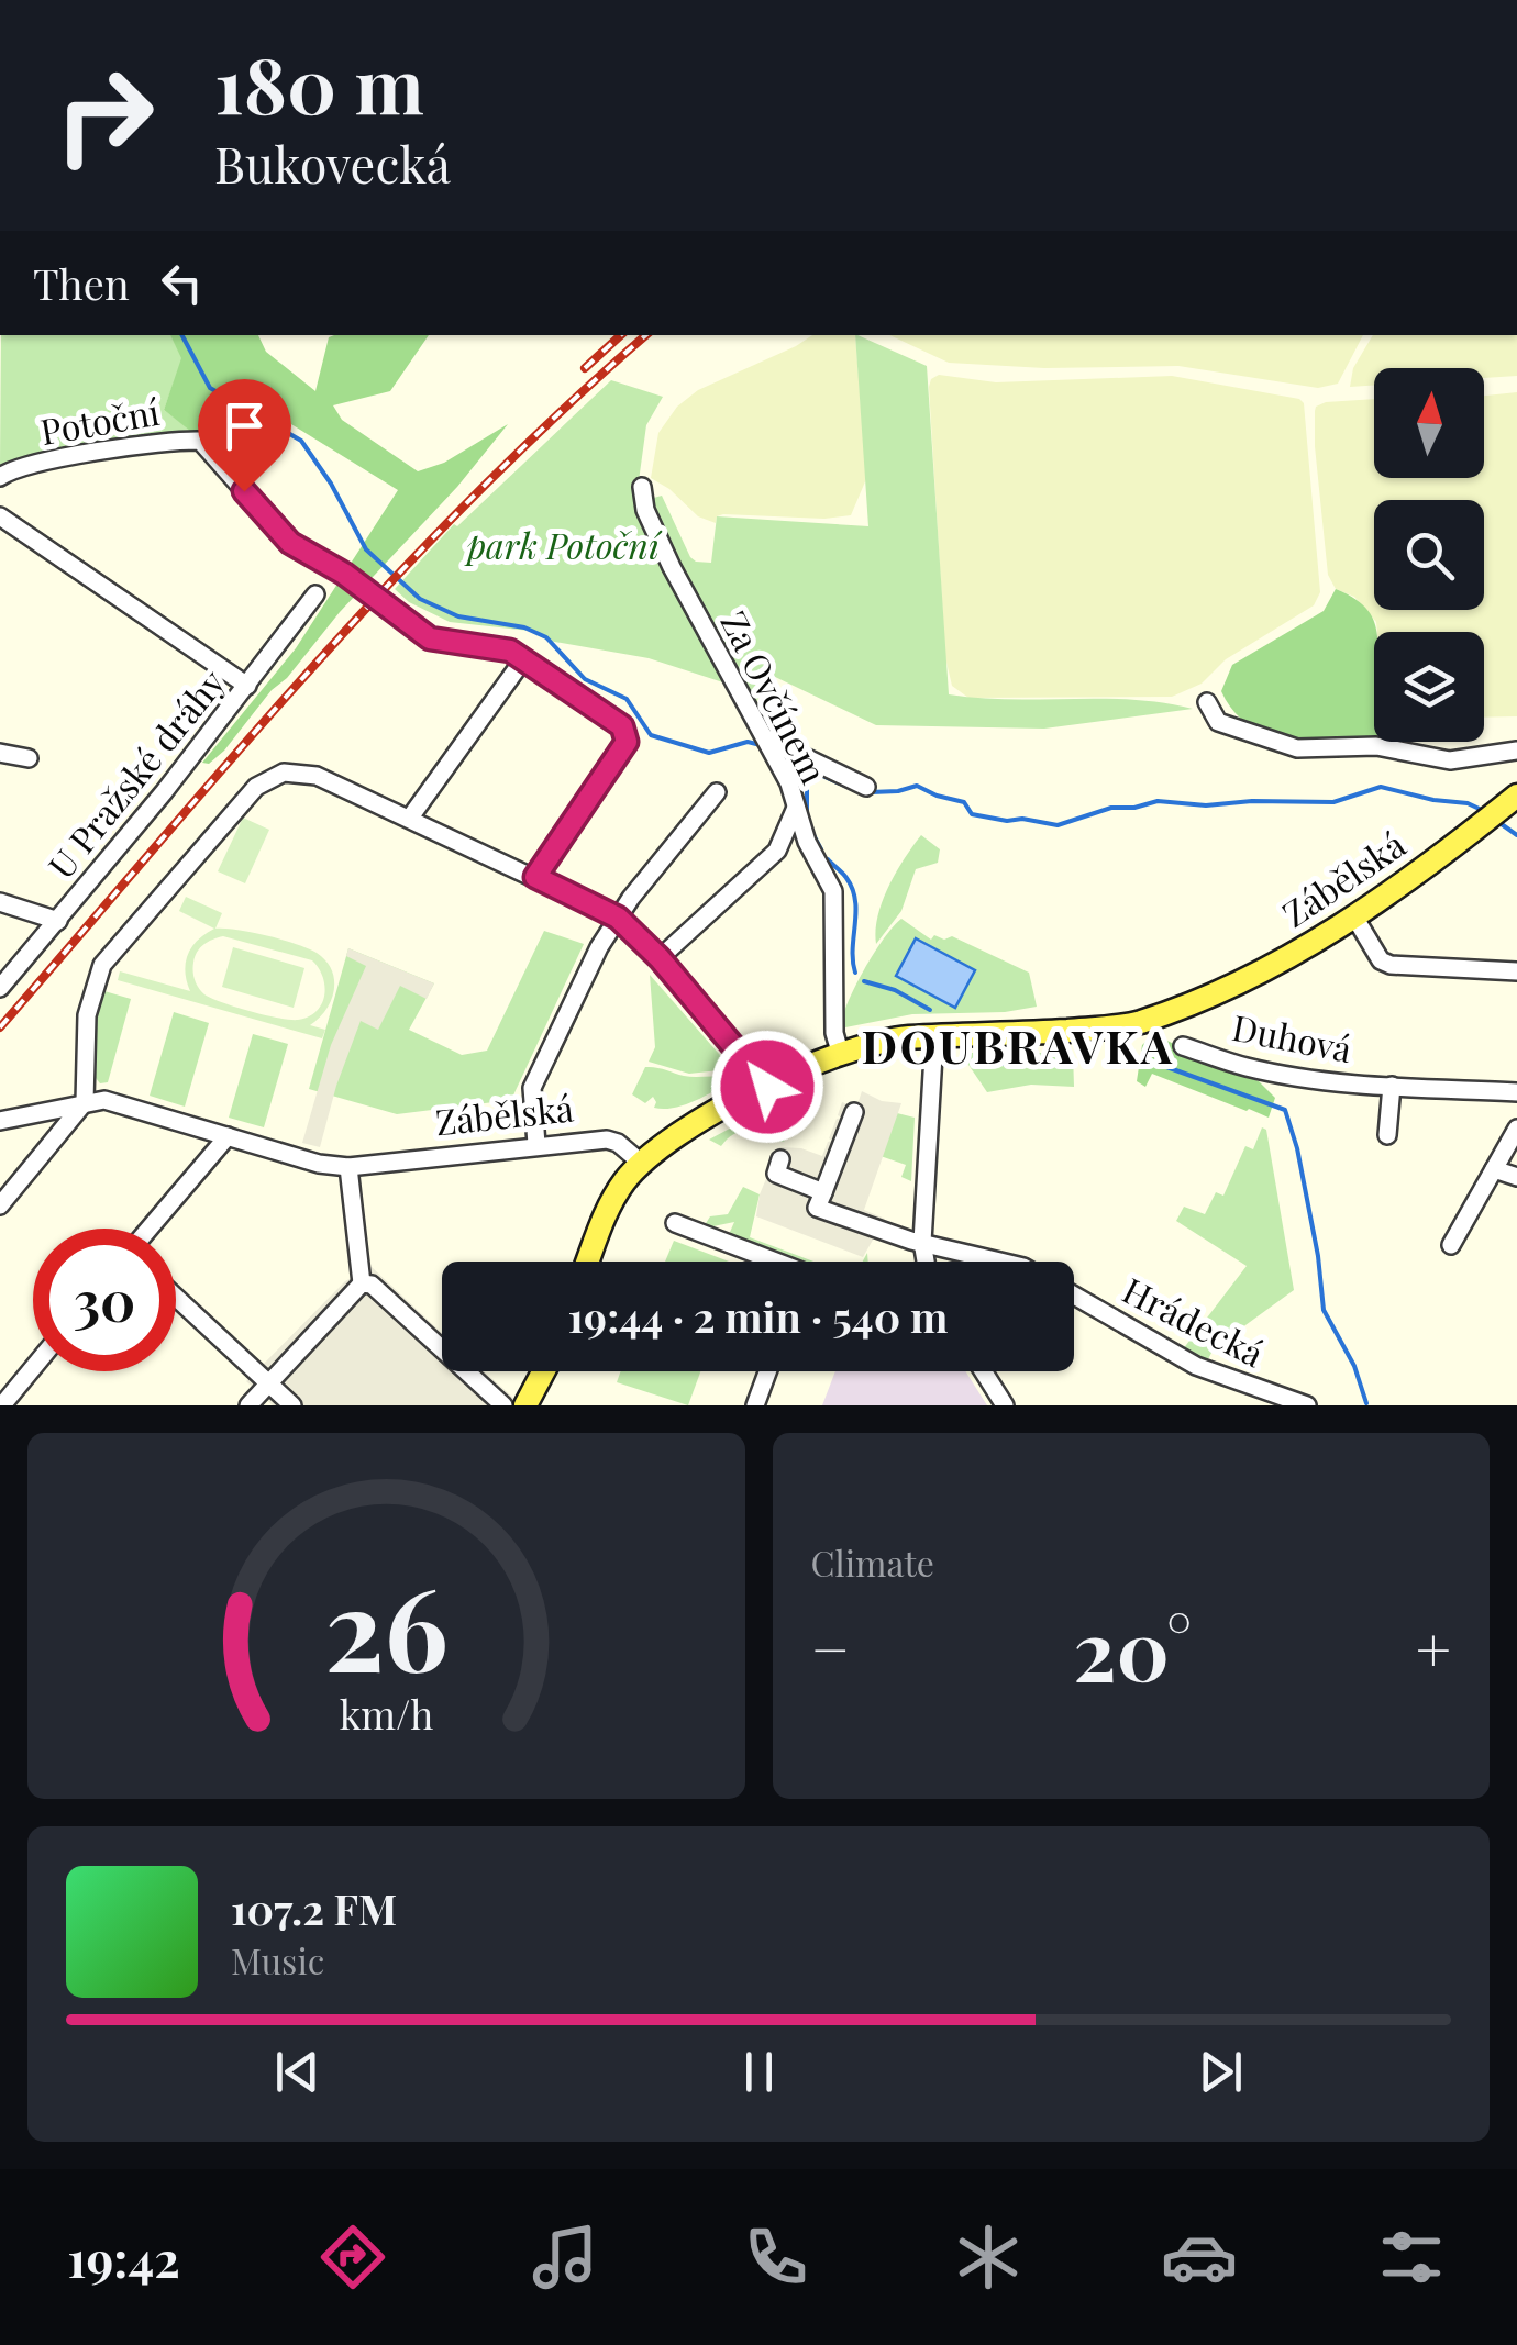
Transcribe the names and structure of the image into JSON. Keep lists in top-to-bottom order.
{
  "streets": {
    "main road": ["Zábělská"],
    "street": [
      "Potoční",
      "Za Ovčínem",
      "U Pražské dráhy",
      "Duhová",
      "Hrádecká"
    ]
  },
  "districts": ["DOUBRAVKA"],
  "parks": ["park Potoční"],
  "north": "top",
  "page": {
    "turn": ["180 m", "Bukovecká"],
    "then": "Then",
    "limit": "30",
    "trip": "19:44 · 2 min · 540 m",
    "tile": "Climate",
    "heat": ["−", "20°", "+"],
    "song": ["107.2 FM", "Music"],
    "tabs": "19:42",
    "gauge": ["26", "km/h"]
  }
}
